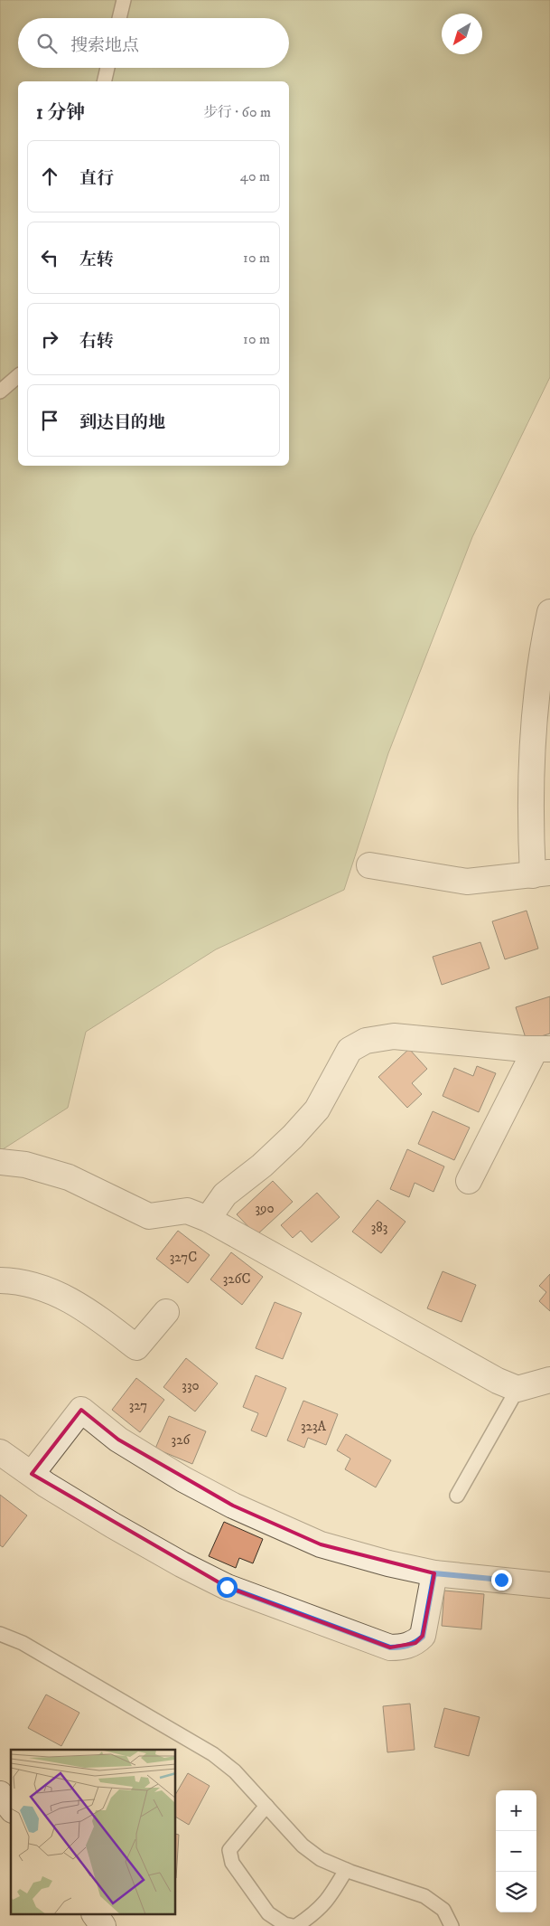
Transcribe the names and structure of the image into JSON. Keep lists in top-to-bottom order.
{
  "house_numbers": [
    "390",
    "383",
    "327C",
    "326C",
    "330",
    "327",
    "323A",
    "326"
  ],
  "north": "bottom left",
  "page": {
    "search": "搜索地点",
    "heading": ["1 分钟", "步行 · 60 m"],
    "list": [
      ["直行", "40 m"],
      ["左转", "10 m"],
      ["右转", "10 m"],
      "到达目的地"
    ],
    "map_buttons": ["+", "−"]
  }
}
